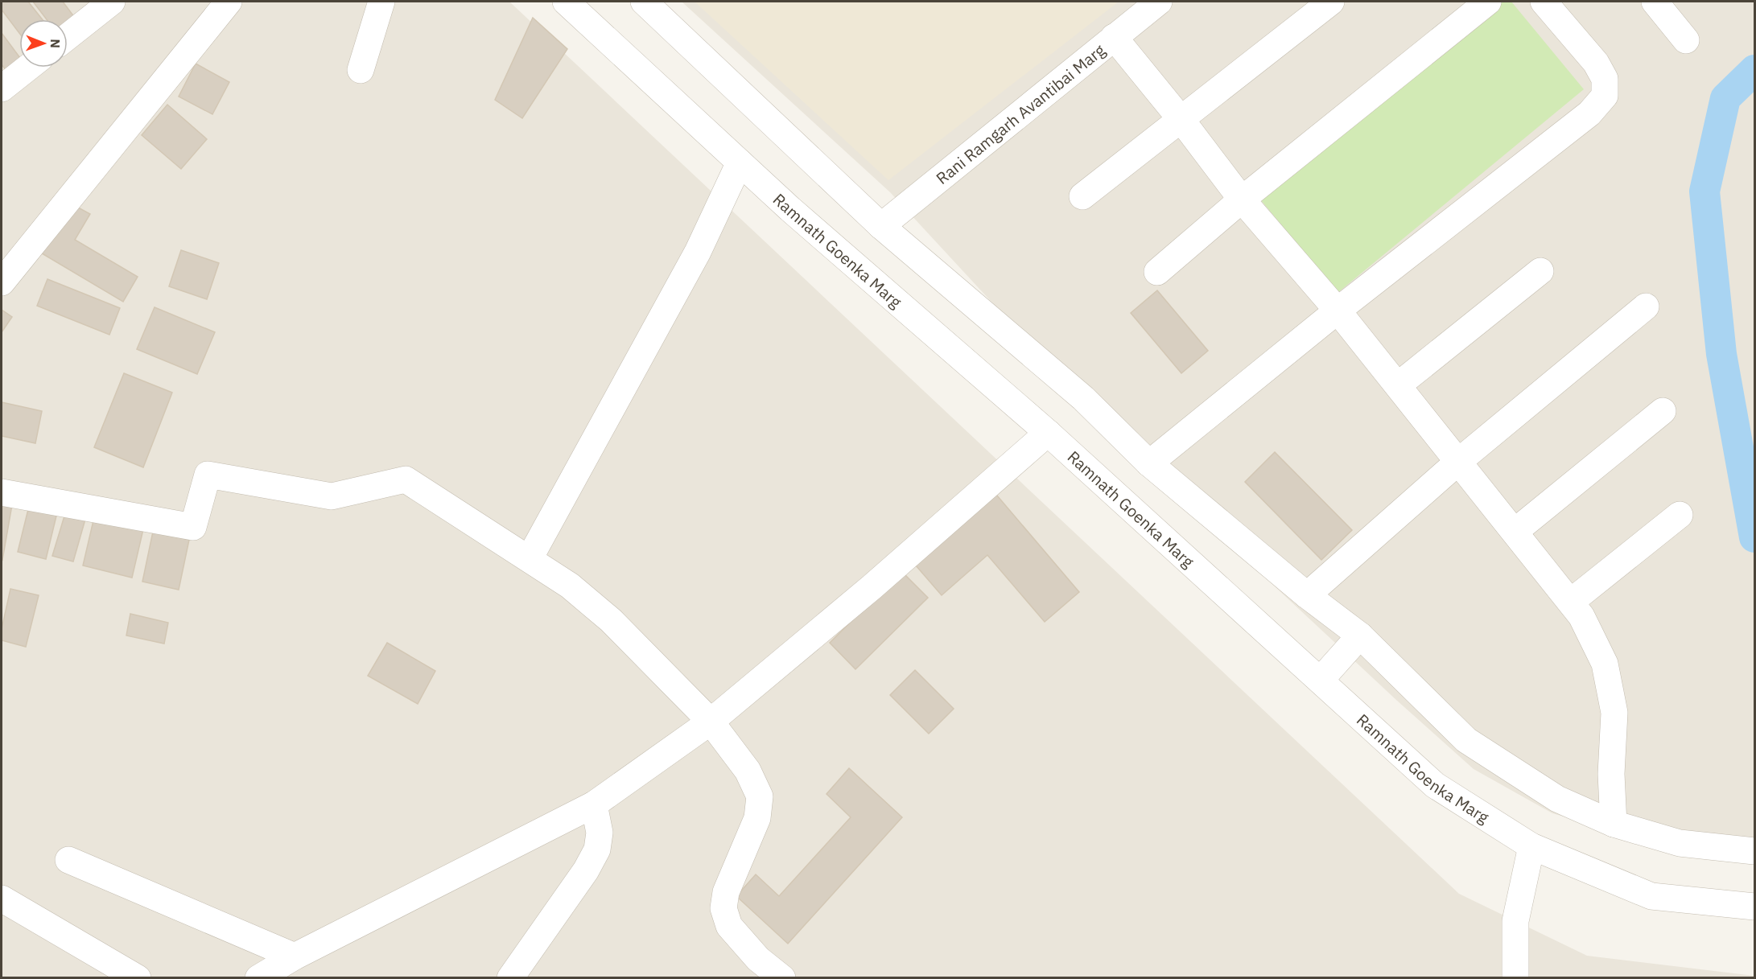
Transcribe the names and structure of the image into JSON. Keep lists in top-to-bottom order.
{
  "streets": {
    "street": ["Rani Ramgarh Avantibai Marg", "Ramnath Goenka Marg"]
  },
  "north": "right"
}
